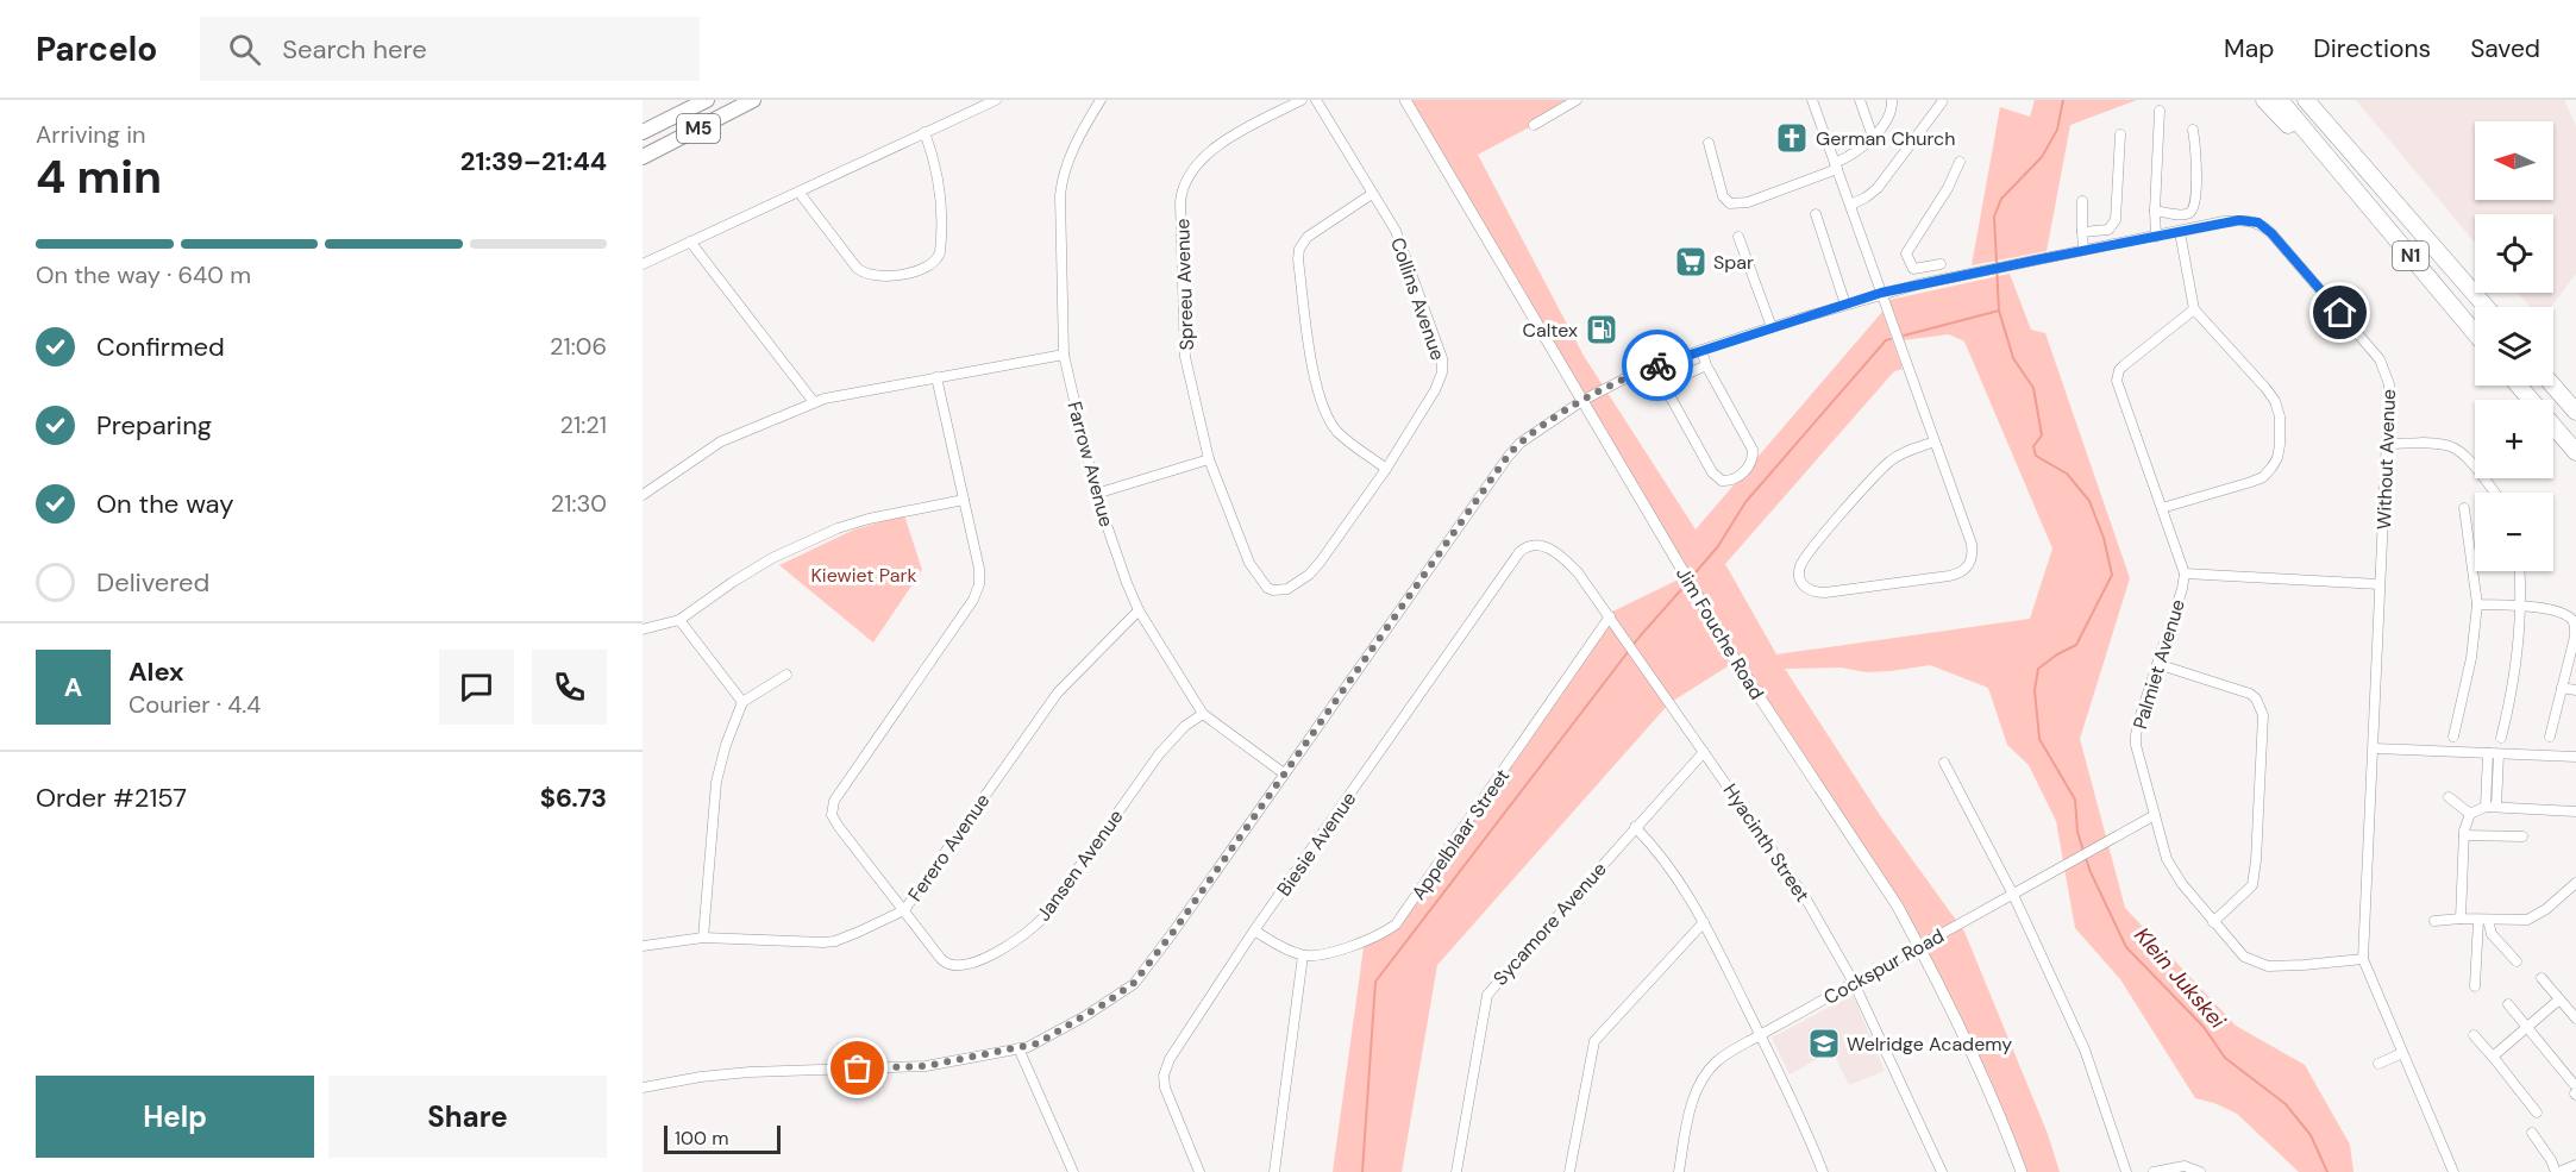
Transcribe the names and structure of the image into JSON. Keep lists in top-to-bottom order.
{
  "streets": {
    "highway": ["N1"],
    "main road": ["M5"],
    "street": [
      "Spreeu Avenue",
      "Collins Avenue",
      "Without Avenue",
      "Farrow Avenue",
      "Jim Fouche Road",
      "Palmiet Avenue",
      "Appelblaar Street",
      "Hyacinth Street",
      "Biesie Avenue",
      "Ferero Avenue",
      "Jansen Avenue",
      "Sycamore Avenue",
      "Cockspur Road"
    ]
  },
  "crossings": [
    ["Spreeu Avenue", "Collins Avenue"],
    ["Without Avenue", "Farrow Avenue"],
    ["Without Avenue", "Jim Fouche Road"],
    ["Without Avenue", "Palmiet Avenue"],
    ["Farrow Avenue", "Ferero Avenue"],
    ["Farrow Avenue", "Jansen Avenue"],
    ["Jim Fouche Road", "Cockspur Road"],
    ["Palmiet Avenue", "Cockspur Road"],
    ["Appelblaar Street", "Hyacinth Street"],
    ["Hyacinth Street", "Biesie Avenue"],
    ["Hyacinth Street", "Sycamore Avenue"],
    ["Hyacinth Street", "Cockspur Road"],
    ["Ferero Avenue", "Jansen Avenue"]
  ],
  "water": ["Klein Jukskei"],
  "parks": ["Kiewiet Park"],
  "places": {
    "church": ["German Church"],
    "supermarket": ["Spar"],
    "fuel station": ["Caltex"],
    "school or university": ["Welridge Academy"]
  },
  "scale_bar": "100 m",
  "north": "left",
  "page": {
    "header": "Parcelo",
    "search": "Search here",
    "nav": ["Map", "Directions", "Saved"],
    "heading": ["4 min", "Arriving in", "21:39–21:44"],
    "panel": [
      "Alex",
      "Courier · 4.4",
      "Order #2157",
      "$6.73"
    ],
    "map_buttons": ["+", "−"],
    "bar": "On the way · 640 m",
    "list": [
      ["Confirmed", "21:06"],
      ["Preparing", "21:21"],
      ["On the way", "21:30"],
      "Delivered"
    ],
    "round": "A",
    "buttons": ["Help", "Share"],
    "scale": "100 m"
  }
}
